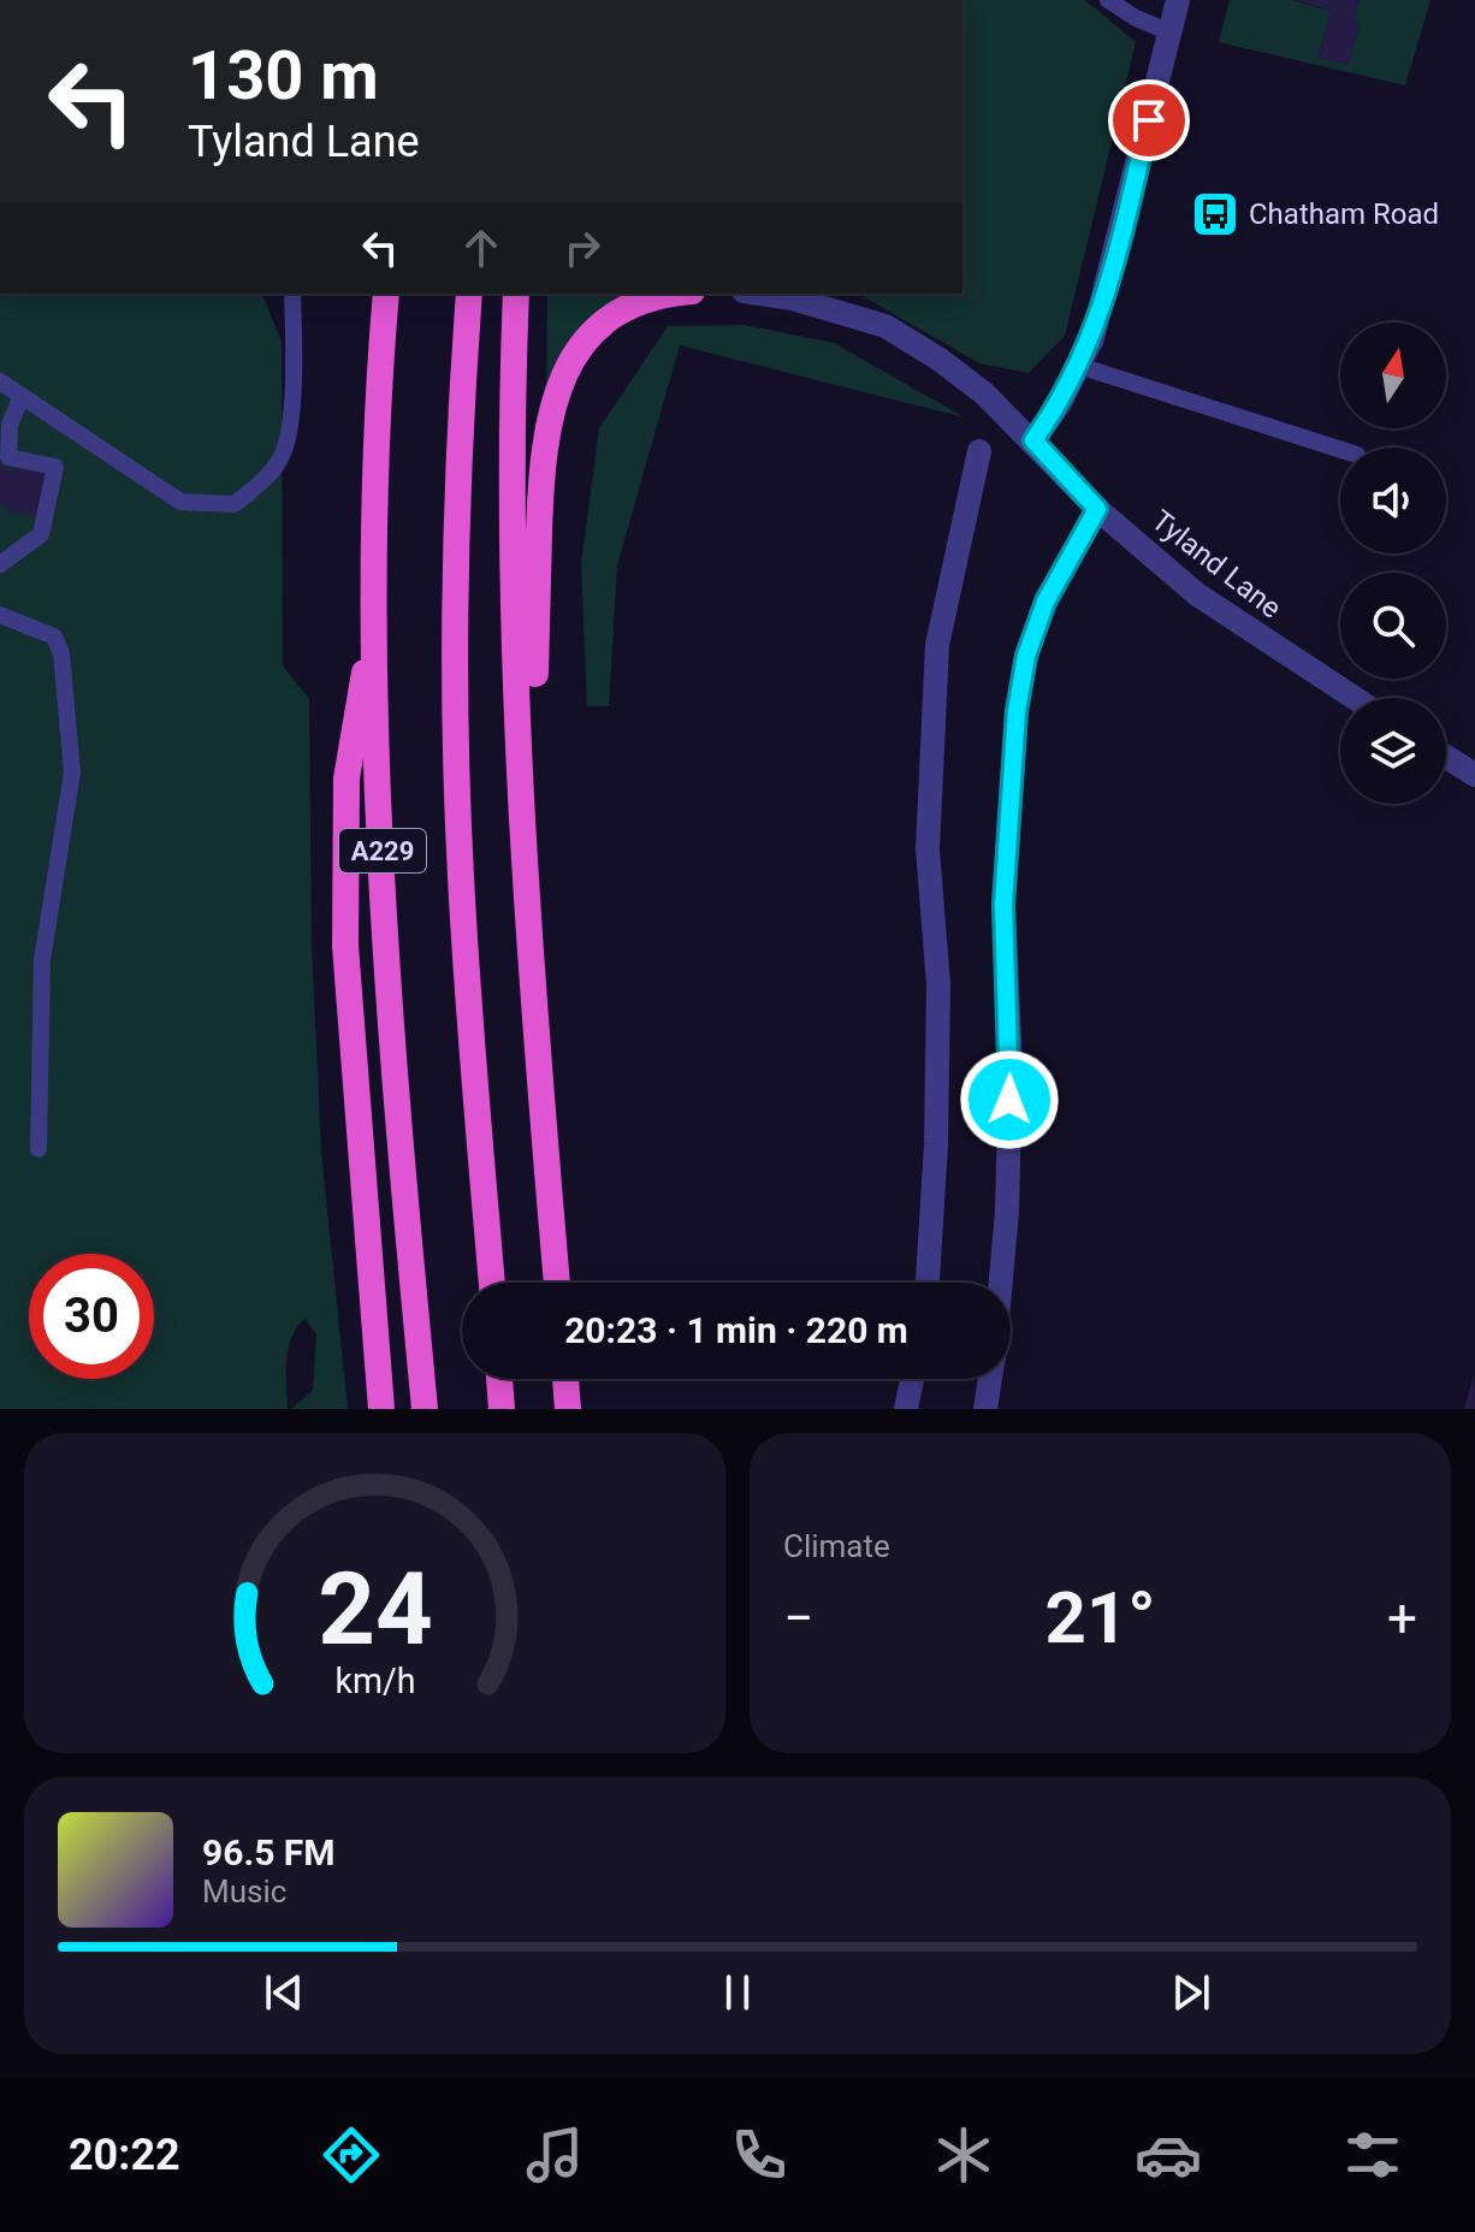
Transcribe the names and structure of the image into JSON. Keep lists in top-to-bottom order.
{
  "streets": {
    "highway": ["A229"],
    "street": ["Tyland Lane"]
  },
  "places": {
    "bus stop": ["Chatham Road"]
  },
  "north": "top",
  "page": {
    "turn": ["130 m", "Tyland Lane"],
    "limit": "30",
    "trip": "20:23 · 1 min · 220 m",
    "tile": "Climate",
    "heat": ["−", "21°", "+"],
    "song": ["96.5 FM", "Music"],
    "tabs": "20:22",
    "gauge": ["24", "km/h"]
  }
}
